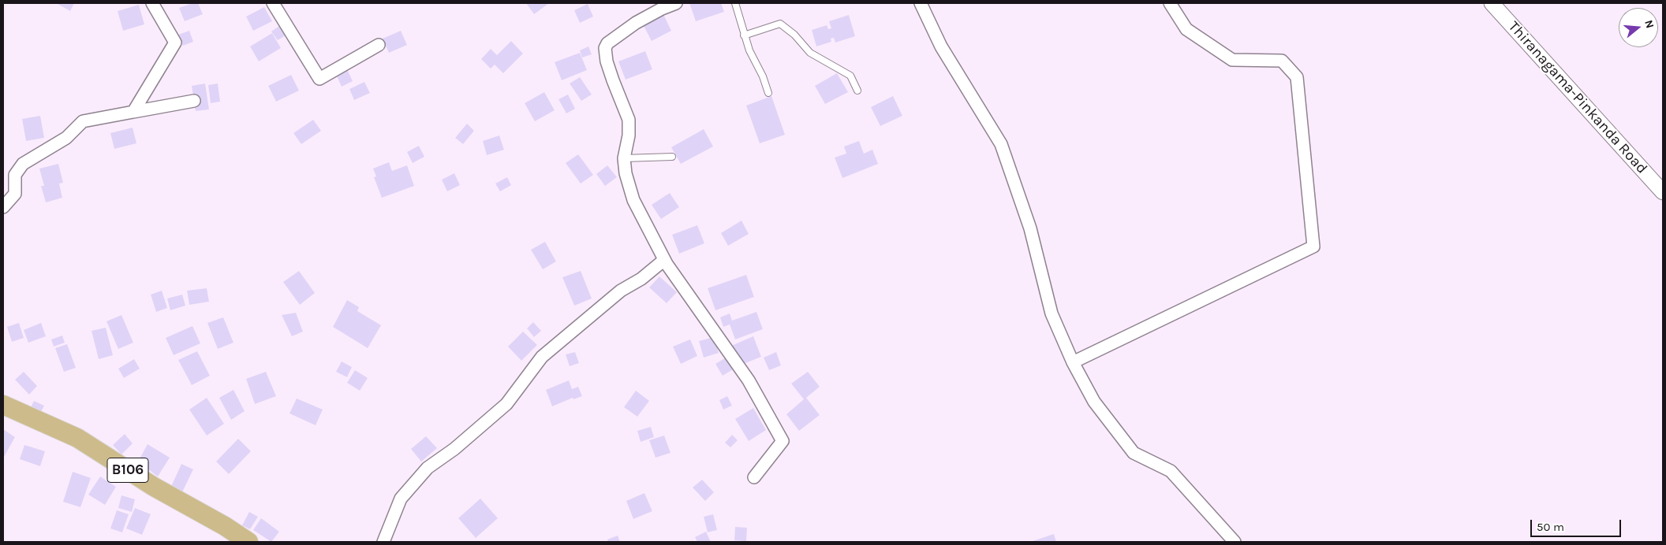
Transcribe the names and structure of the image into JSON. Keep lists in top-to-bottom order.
{
  "streets": {
    "main road": ["B106"],
    "street": ["Thiranagama-Pinkanda Road"]
  },
  "scale_bar": "50 m",
  "north": "right"
}
